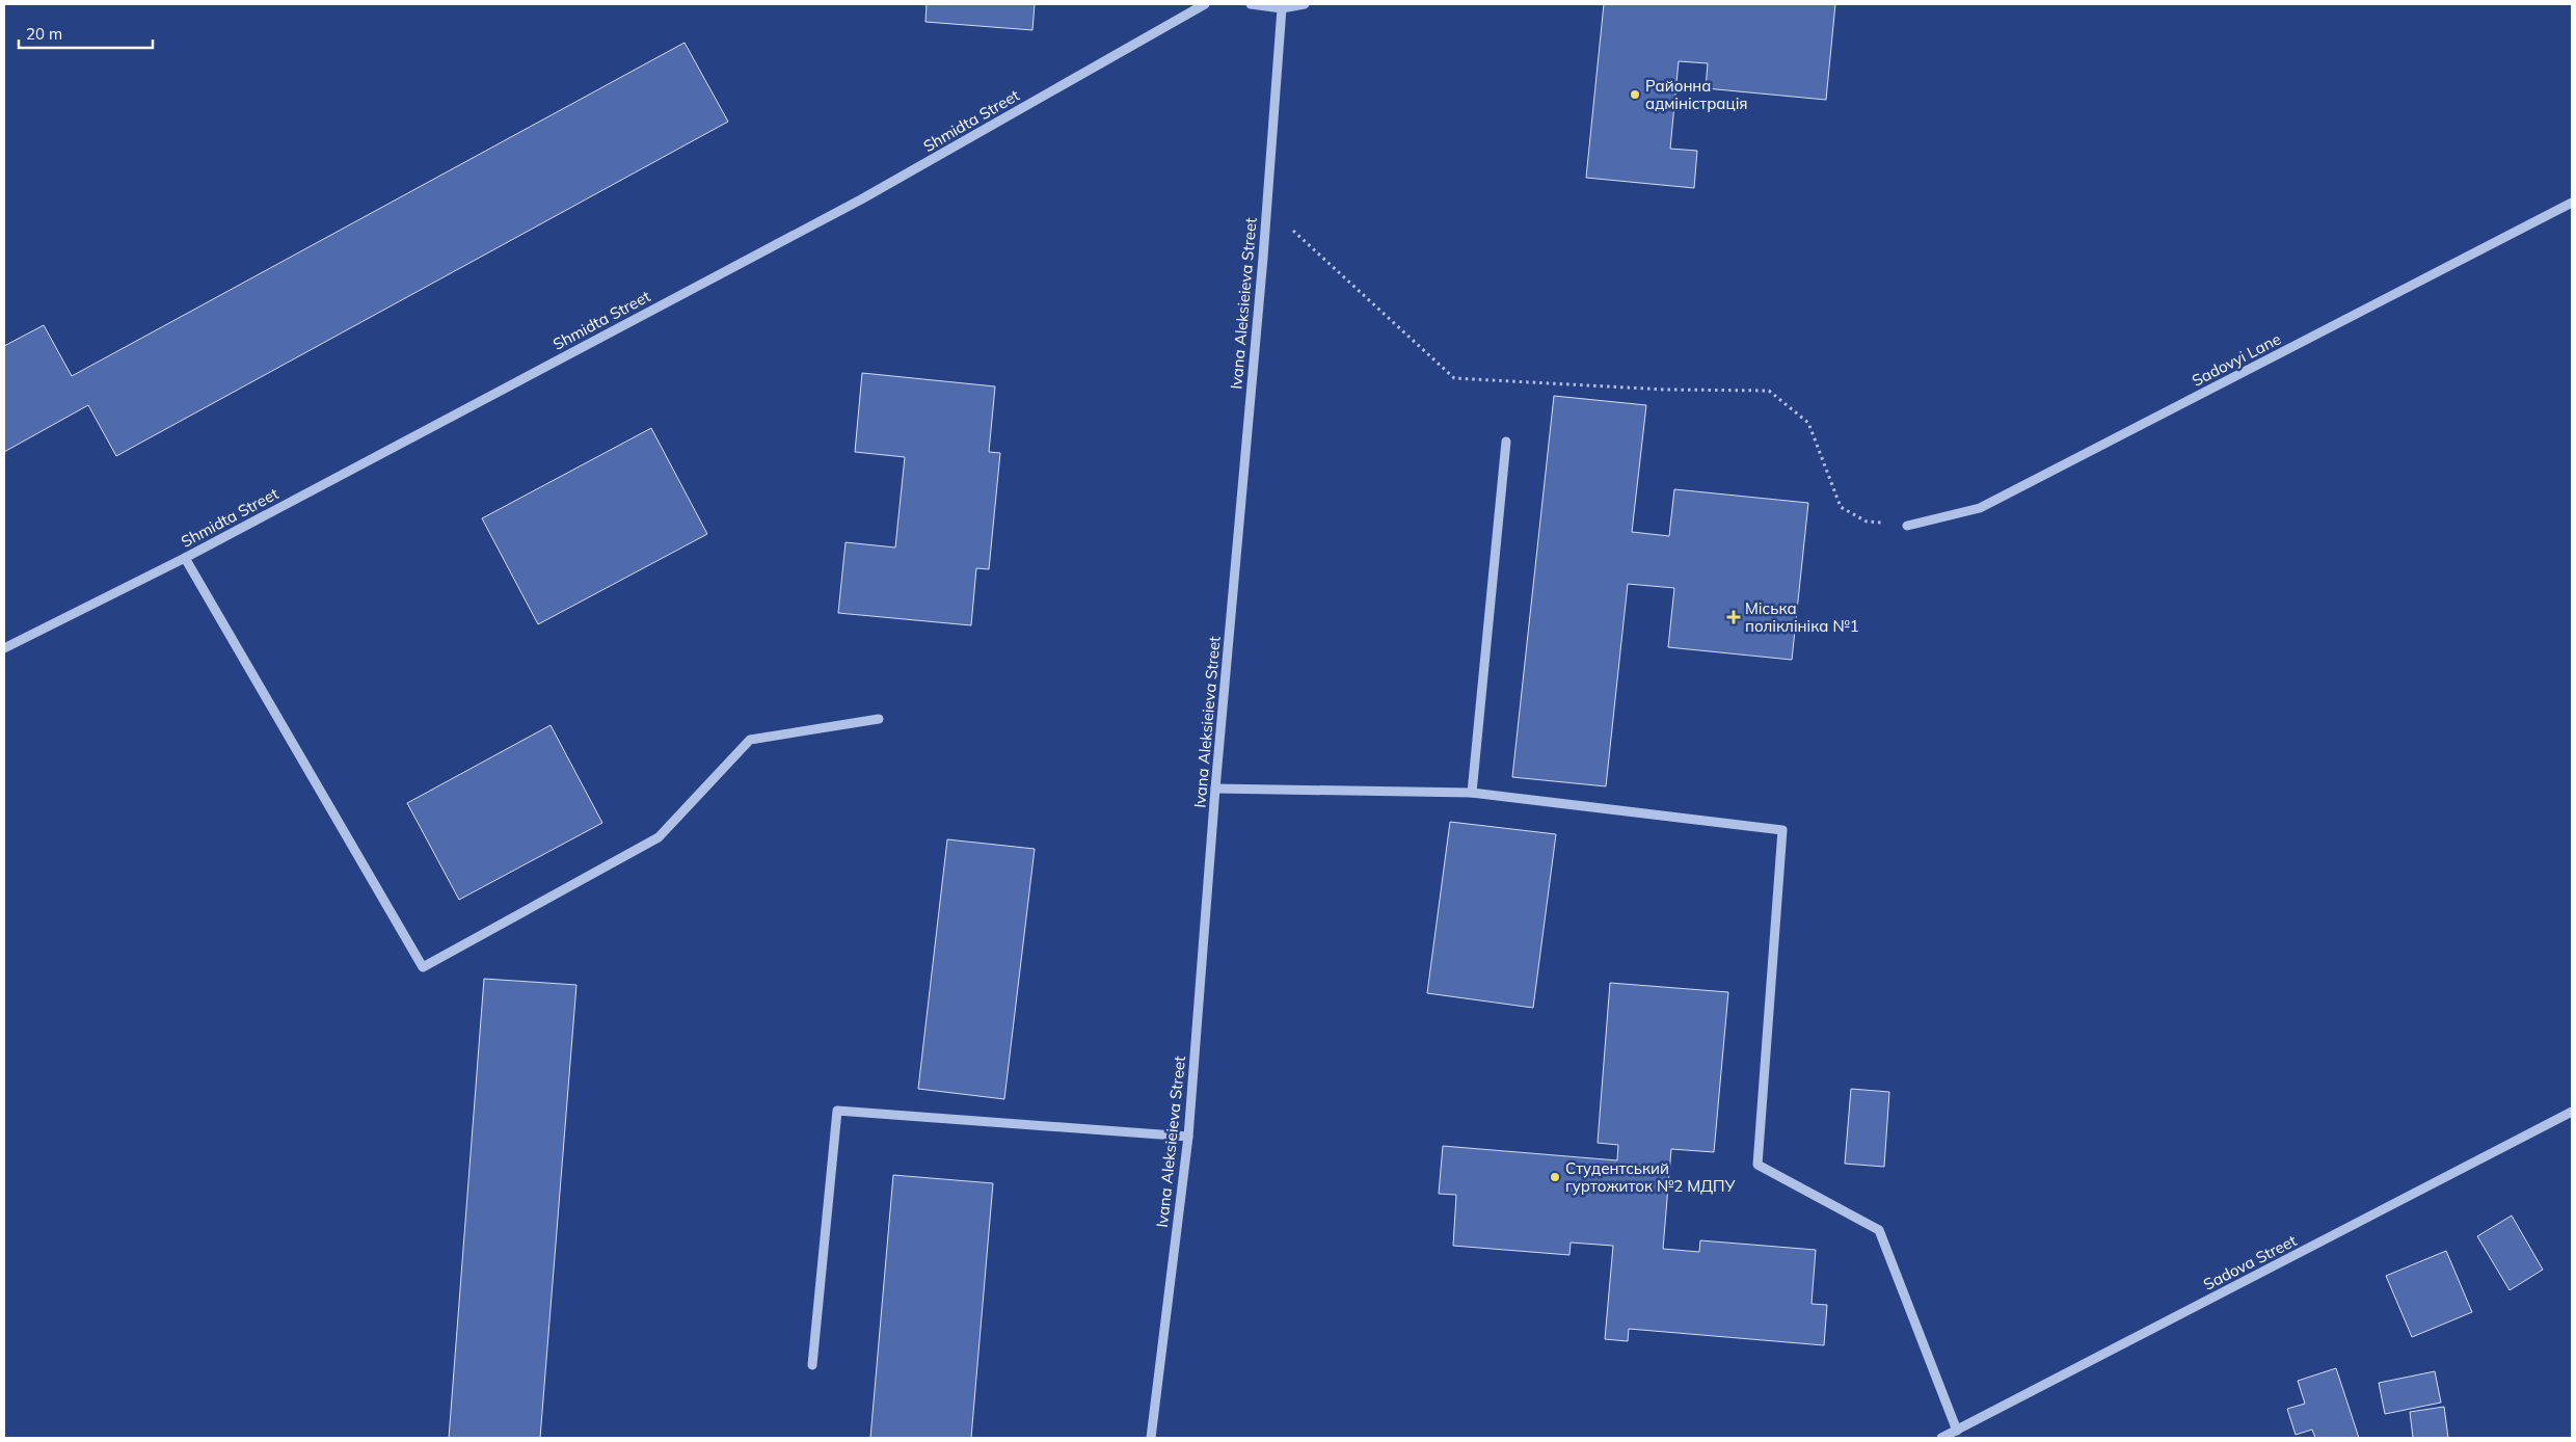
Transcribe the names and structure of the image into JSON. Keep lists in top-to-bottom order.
{
  "streets": {
    "street": [
      "Shmidta Street",
      "Ivana Aleksieieva Street",
      "Sadovyi Lane",
      "Sadova Street"
    ]
  },
  "places": {
    "other": ["Районна адміністрація", "Студентський гуртожиток №2 МДПУ"],
    "health": ["Міська поліклініка №1"]
  },
  "scale_bar": "20 m"
}
